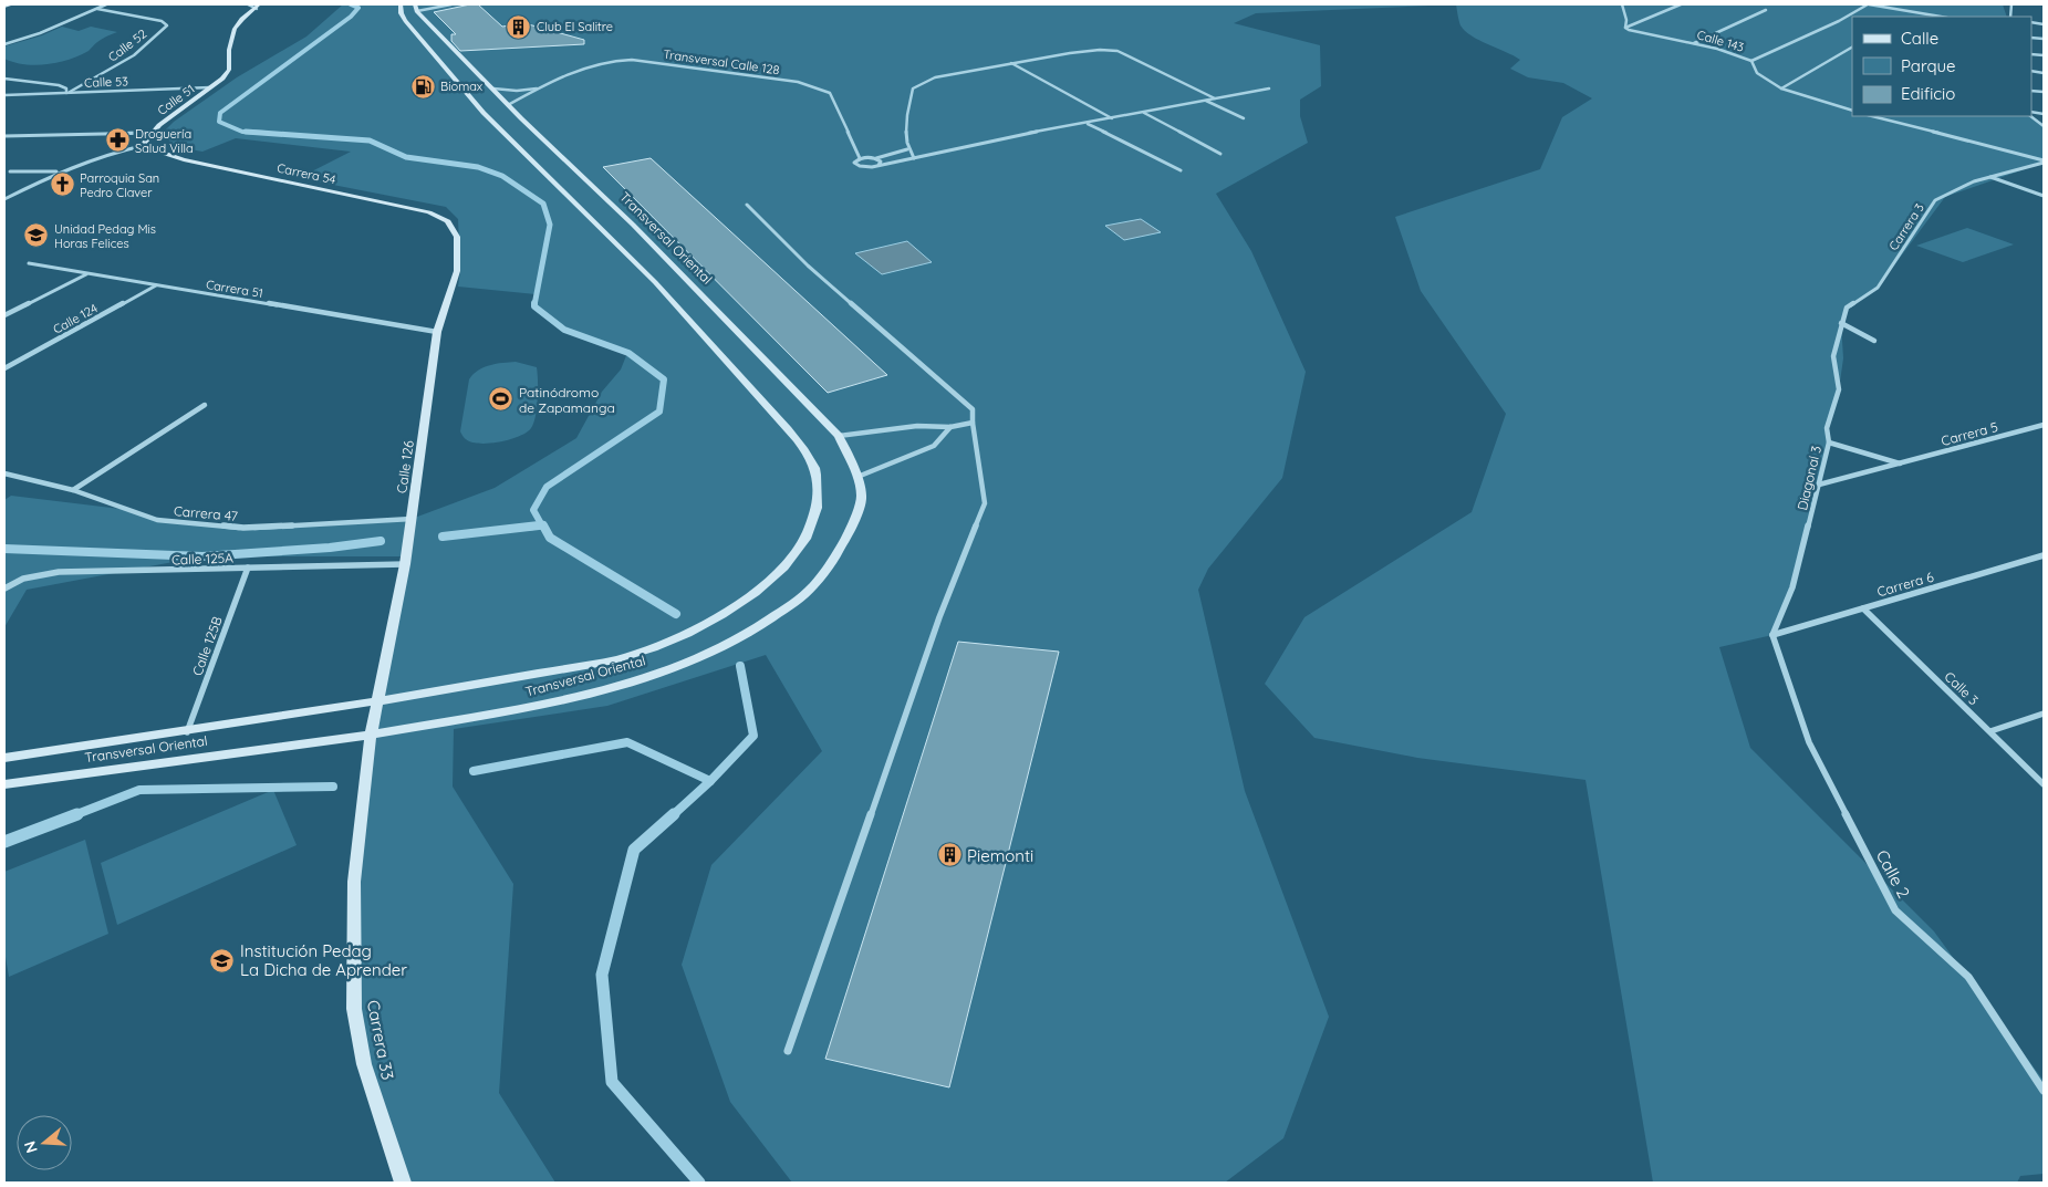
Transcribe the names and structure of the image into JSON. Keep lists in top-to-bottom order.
{
  "streets": {
    "main road": [
      "Calle 51",
      "Carrera 54",
      "Transversal Oriental",
      "Calle 126",
      "Carrera 33"
    ],
    "street": [
      "Calle 143",
      "Calle 52",
      "Transversal Calle 128",
      "Calle 53",
      "Carrera 3",
      "Carrera 51",
      "Calle 124",
      "Carrera 5",
      "Diagonal 3",
      "Carrera 47",
      "Calle 125A",
      "Carrera 6",
      "Calle 125B",
      "Calle 3",
      "Calle 2"
    ]
  },
  "crossings": [
    ["Calle 52", "Calle 53"],
    ["Transversal Calle 128", "Transversal Oriental"],
    ["Calle 53", "Calle 51"],
    ["Calle 51", "Carrera 54"],
    ["Carrera 54", "Calle 126"],
    ["Carrera 3", "Diagonal 3"],
    ["Transversal Oriental", "Calle 126"],
    ["Transversal Oriental", "Calle 125B"],
    ["Transversal Oriental", "Carrera 33"],
    ["Carrera 51", "Calle 124"],
    ["Carrera 51", "Calle 126"],
    ["Carrera 5", "Diagonal 3"],
    ["Calle 126", "Carrera 47"],
    ["Calle 126", "Calle 125A"],
    ["Calle 126", "Carrera 33"],
    ["Diagonal 3", "Carrera 6"],
    ["Diagonal 3", "Calle 2"],
    ["Calle 125A", "Calle 125B"],
    ["Carrera 6", "Calle 3"],
    ["Carrera 6", "Calle 2"]
  ],
  "places": {
    "building": ["Club El Salitre", "Piemonti"],
    "fuel station": ["Biomax"],
    "pharmacy": ["Droguería Salud Villa"],
    "church": ["Parroquia San Pedro Claver"],
    "school or university": ["Unidad Pedag Mis Horas Felices", "Institución Pedag La Dicha de Aprender"],
    "sports": ["Patinódromo de Zapamanga"]
  },
  "legend": ["Calle", "Parque", "Edificio"],
  "north": "left"
}
